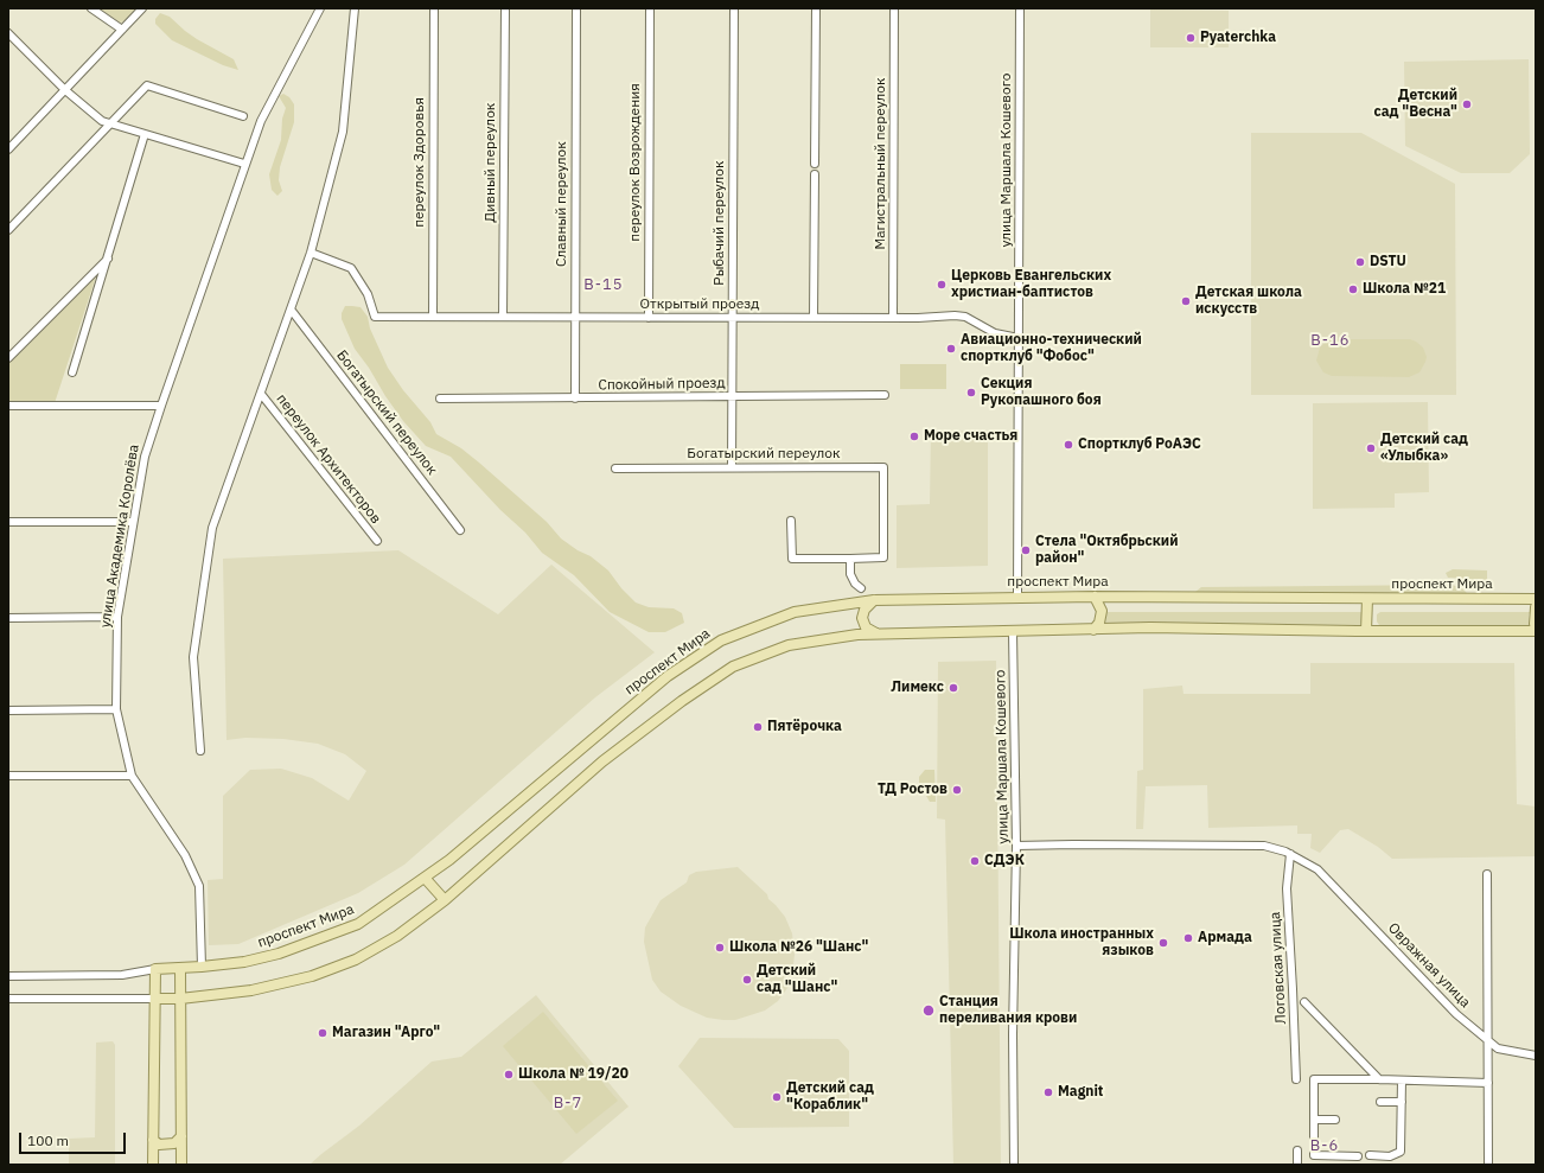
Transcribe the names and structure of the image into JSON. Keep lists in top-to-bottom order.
{
  "streets": {
    "main road": ["проспект Мира"],
    "street": [
      "улица Маршала Кошевого",
      "переулок Здоровья",
      "Дивный переулок",
      "переулок Возрождения",
      "Магистральный переулок",
      "Славный переулок",
      "Рыбачий переулок",
      "Открытый проезд",
      "Спокойный проезд",
      "Богатырский переулок",
      "переулок Архитекторов",
      "улица Академика Королёва",
      "Овражная улица",
      "Логовская улица"
    ]
  },
  "crossings": [
    ["улица Маршала Кошевого", "Открытый проезд"],
    ["улица Маршала Кошевого", "проспект Мира"],
    ["улица Маршала Кошевого", "Овражная улица"],
    ["переулок Здоровья", "Открытый проезд"],
    ["Дивный переулок", "Открытый проезд"],
    ["переулок Возрождения", "Открытый проезд"],
    ["Магистральный переулок", "Открытый проезд"],
    ["Славный переулок", "Открытый проезд"],
    ["Славный переулок", "Спокойный проезд"],
    ["Рыбачий переулок", "Открытый проезд"],
    ["Рыбачий переулок", "Спокойный проезд"],
    ["Рыбачий переулок", "Богатырский переулок"],
    ["улица Академика Королёва", "проспект Мира"],
    ["Овражная улица", "Логовская улица"]
  ],
  "districts": [
    "В-15",
    "В-16",
    "В-7",
    "В-6"
  ],
  "places": [
    "Pyaterchka",
    "Детский сад \"Весна\"",
    "DSTU",
    "Церковь Евангельских христиан-баптистов",
    "Школа №21",
    "Детская школа искусств",
    "Авиационно-технический спортклуб \"Фобос\"",
    "Секция Рукопашного боя",
    "Море счастья",
    "Спортклуб РоАЭС",
    "Детский сад «Улыбка»",
    "Стела \"Октябрьский район\"",
    "Лимекс",
    "Пятёрочка",
    "ТД Ростов",
    "СДЭК",
    "Армада",
    "Школа иностранных языков",
    "Школа №26 \"Шанс\"",
    "Детский сад \"Шанс\"",
    "Станция переливания крови",
    "Магазин \"Арго\"",
    "Школа № 19/20",
    "Magnit",
    "Детский сад \"Кораблик\""
  ],
  "scale_bar": "100 m"
}
